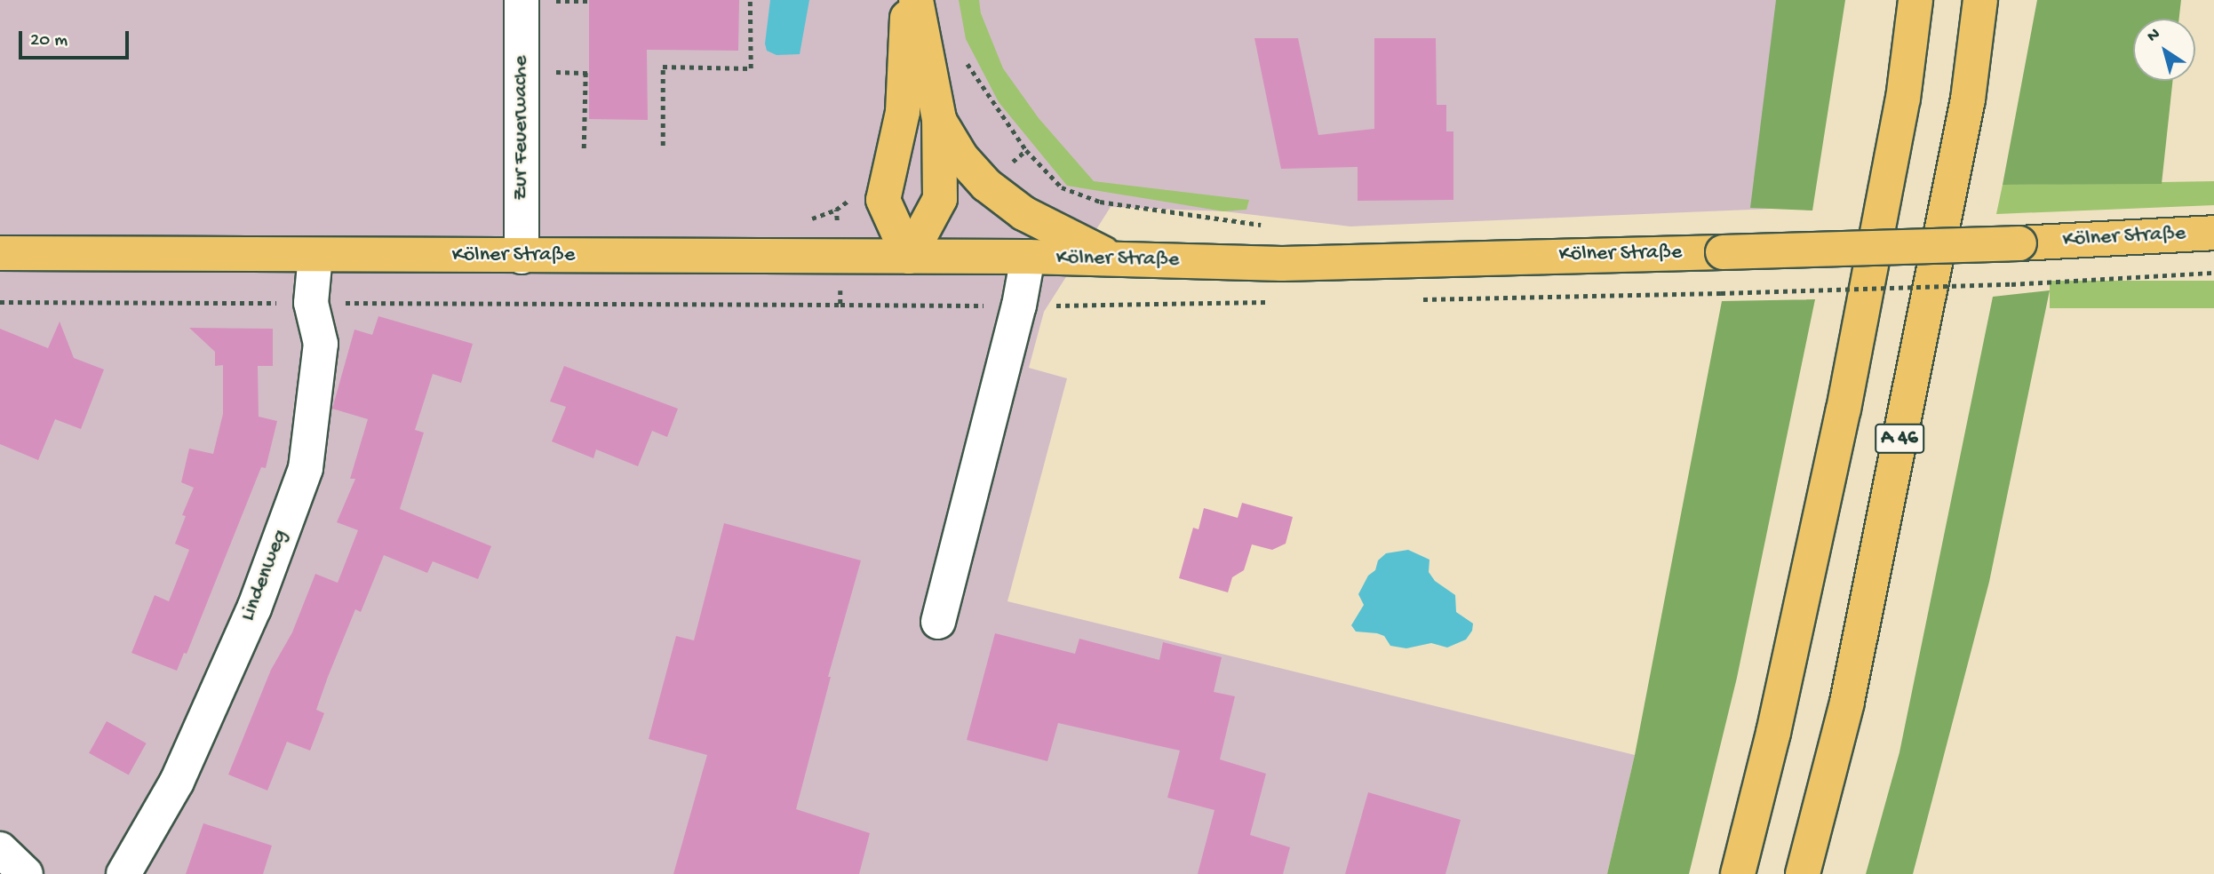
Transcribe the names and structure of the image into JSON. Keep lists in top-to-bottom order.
{
  "streets": {
    "main road": ["Kölner Straße", "A 46"],
    "street": ["Zur Feuerwache", "Lindenweg"]
  },
  "crossings": [
    ["Zur Feuerwache", "Kölner Straße"],
    ["Kölner Straße", "Lindenweg"]
  ],
  "scale_bar": "20 m",
  "north": "top left"
}
